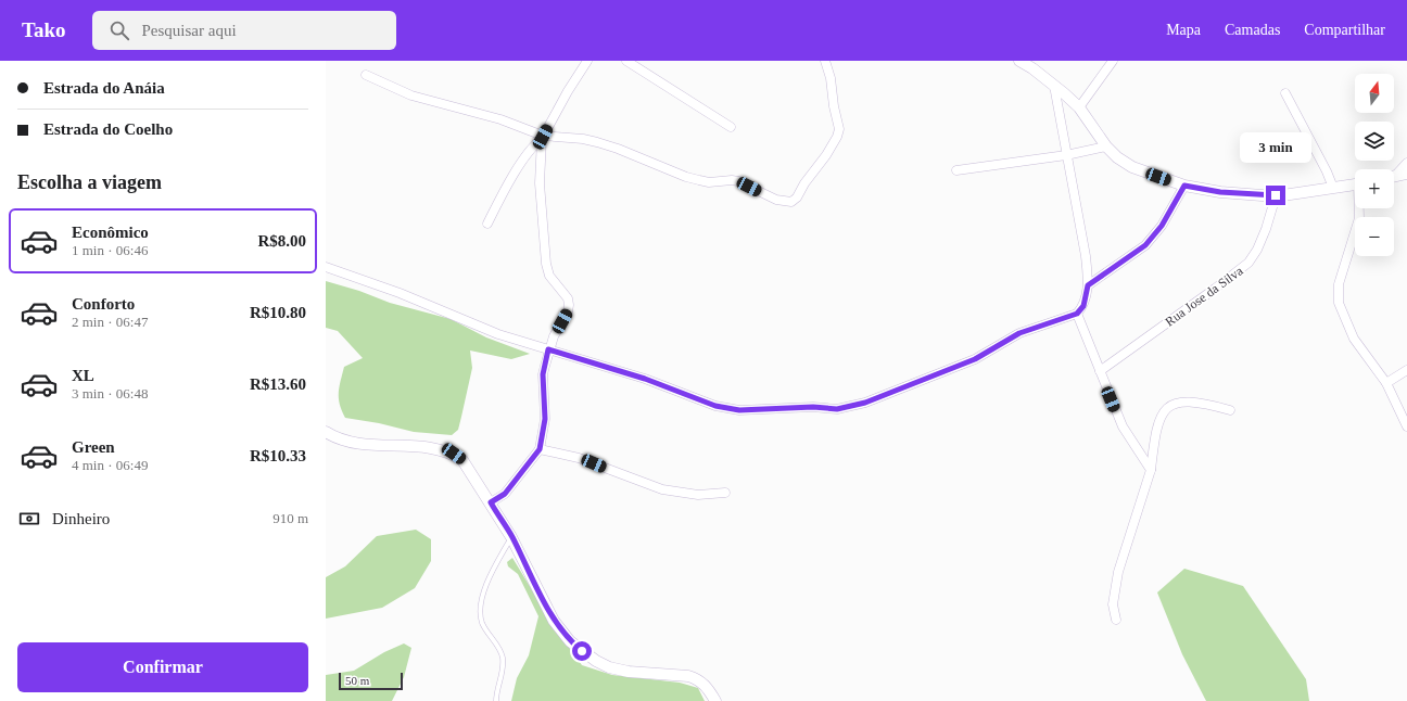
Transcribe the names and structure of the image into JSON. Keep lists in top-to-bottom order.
{
  "streets": {
    "street": ["Rua Jose da Silva"]
  },
  "scale_bar": "50 m",
  "north": "top",
  "page": {
    "header": "Tako",
    "search": "Pesquisar aqui",
    "nav": ["Mapa", "Camadas", "Compartilhar"],
    "banner": ["Estrada do Anáia", "Estrada do Coelho"],
    "map_buttons": ["+", "−"],
    "bubble": "3 min",
    "heading": "Escolha a viagem",
    "list": [
      {
        "name": "Econômico",
        "note": "1 min · 06:46",
        "value": "R$8.00"
      },
      {
        "name": "Conforto",
        "note": "2 min · 06:47",
        "value": "R$10.80"
      },
      {
        "name": "XL",
        "note": "3 min · 06:48",
        "value": "R$13.60"
      },
      {
        "name": "Green",
        "note": "4 min · 06:49",
        "value": "R$10.33"
      }
    ],
    "pay": ["Dinheiro", "910 m"],
    "buttons": "Confirmar",
    "scale": "50 m"
  }
}
